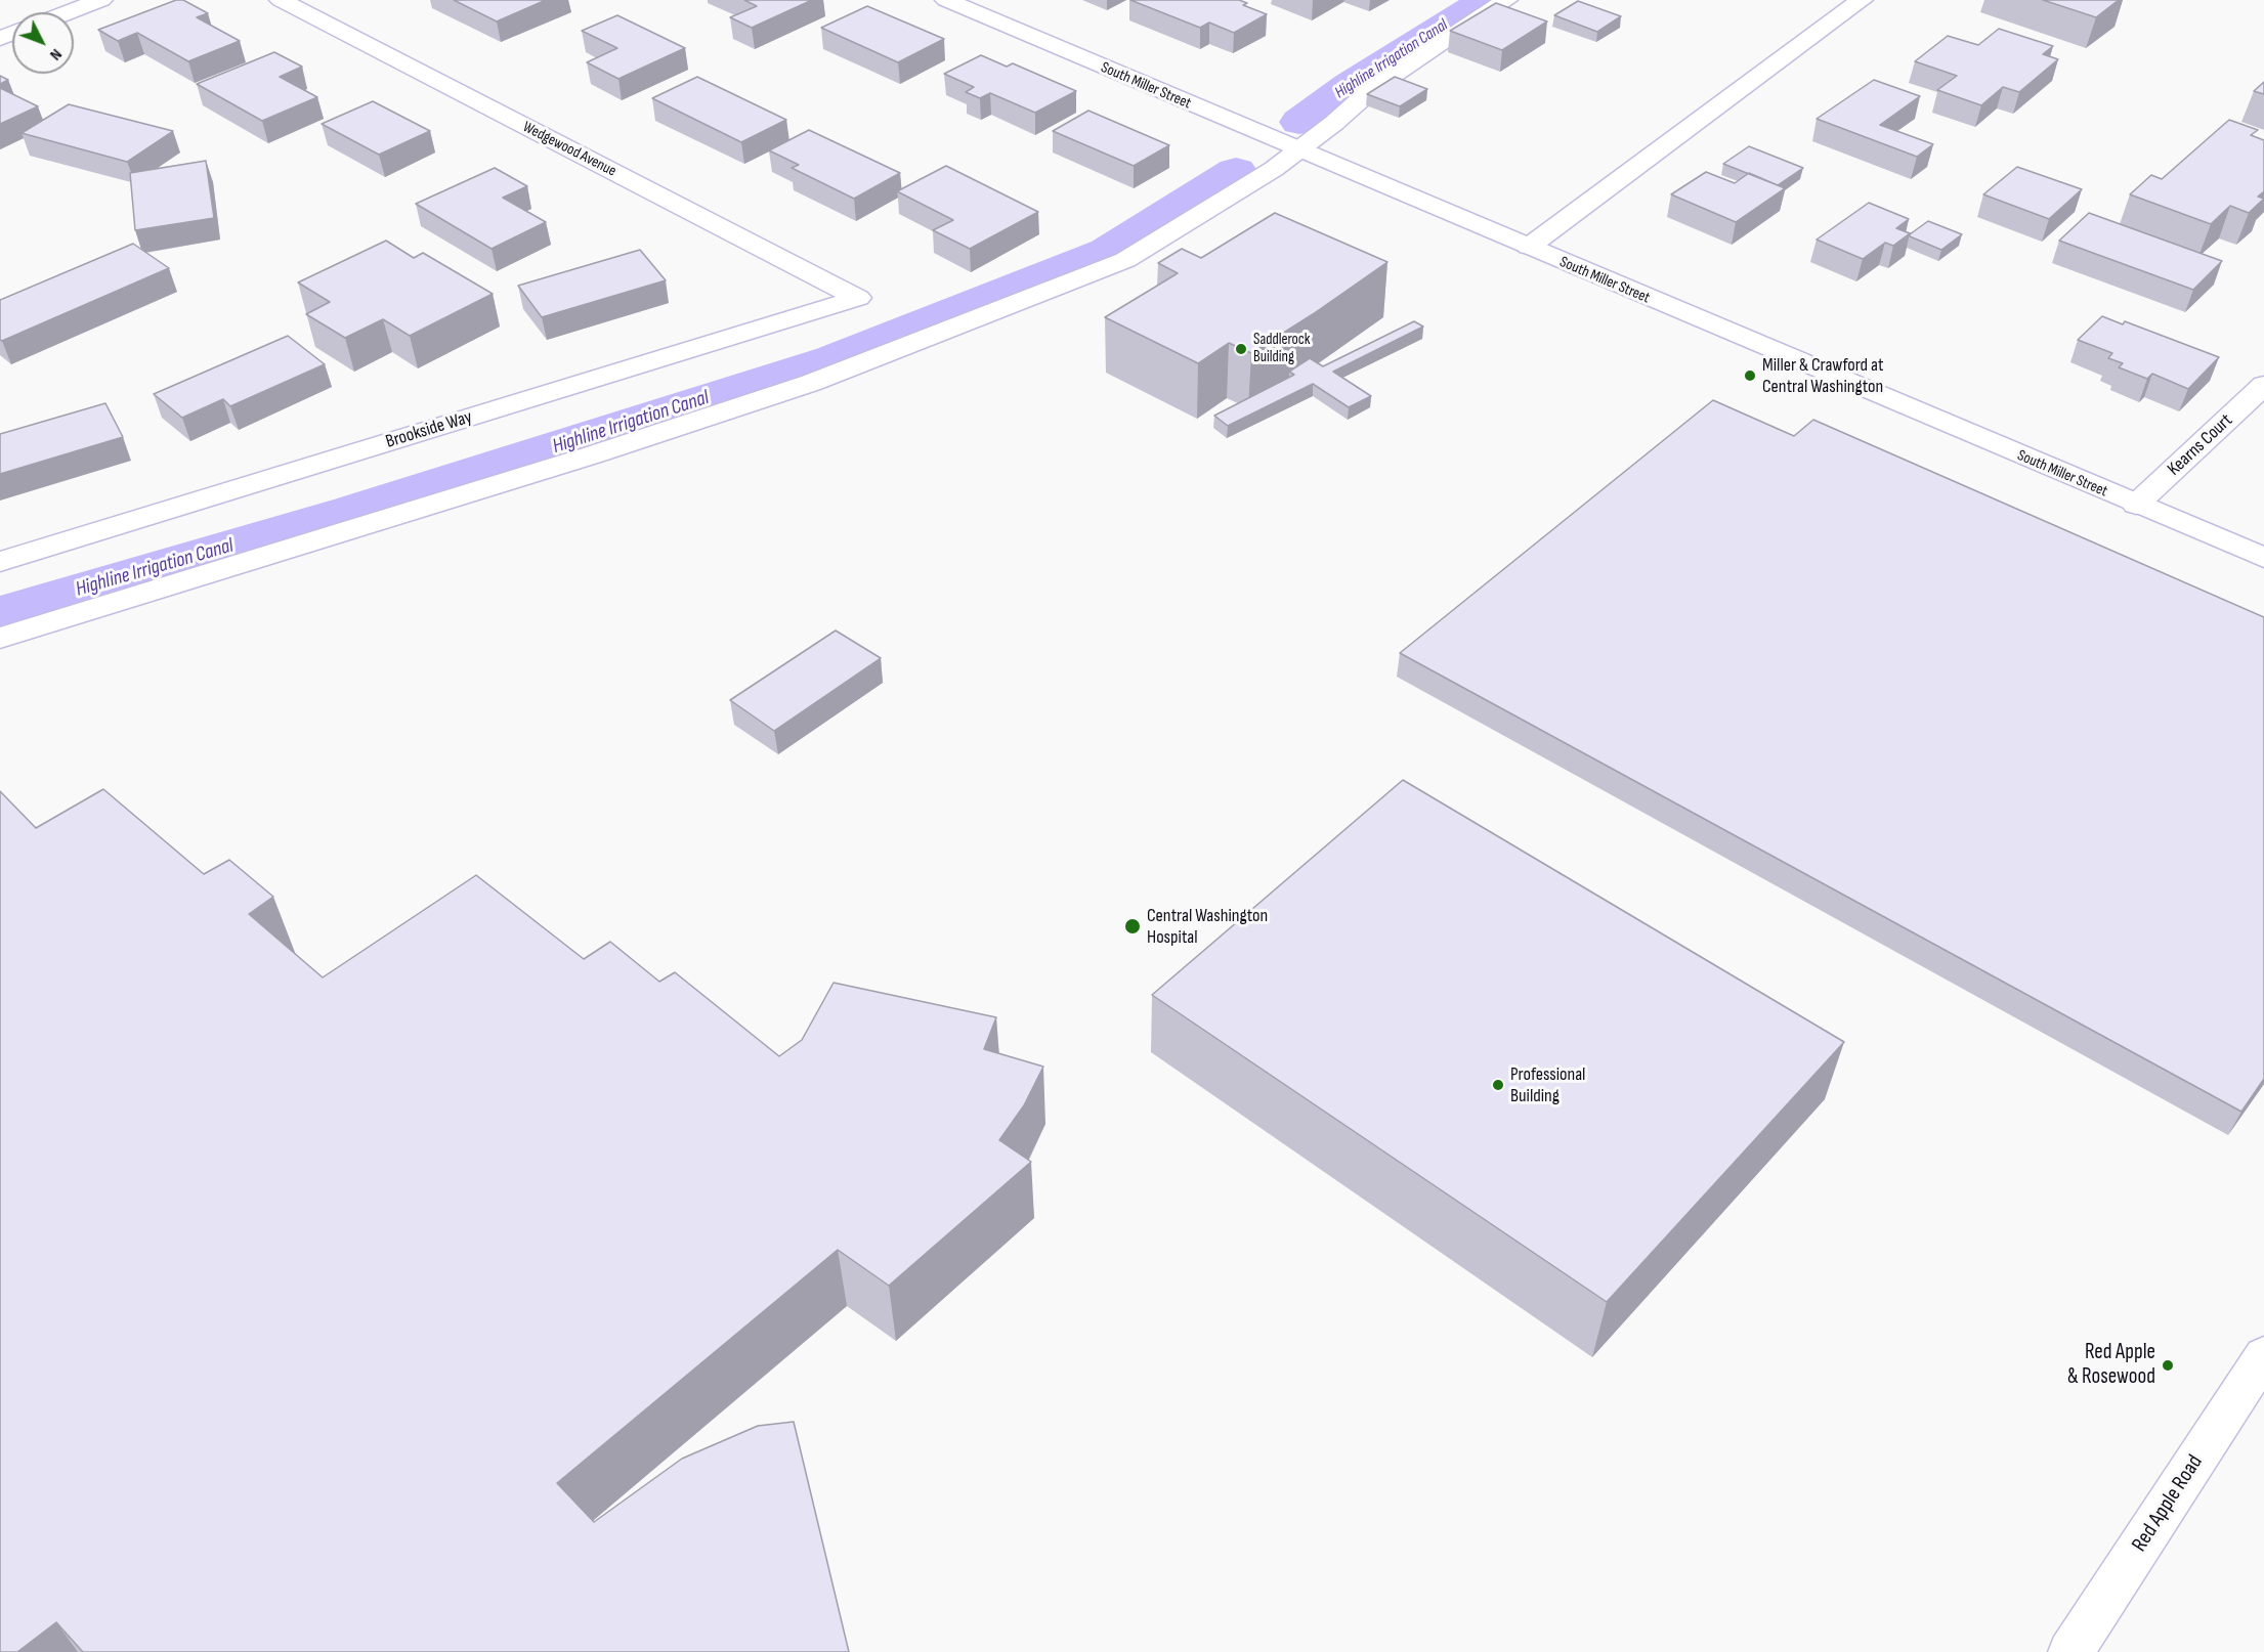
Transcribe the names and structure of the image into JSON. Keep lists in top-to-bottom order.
{
  "streets": {
    "street": [
      "South Miller Street",
      "Wedgewood Avenue",
      "Brookside Way",
      "Kearns Court",
      "Red Apple Road"
    ]
  },
  "crossings": [
    ["South Miller Street", "Kearns Court"],
    ["Wedgewood Avenue", "Brookside Way"]
  ],
  "water": ["Highline Irrigation Canal"],
  "places": [
    "Saddlerock Building",
    "Miller & Crawford at Central Washington",
    "Central Washington Hospital",
    "Professional Building",
    "Red Apple & Rosewood"
  ],
  "north": "bottom right"
}
